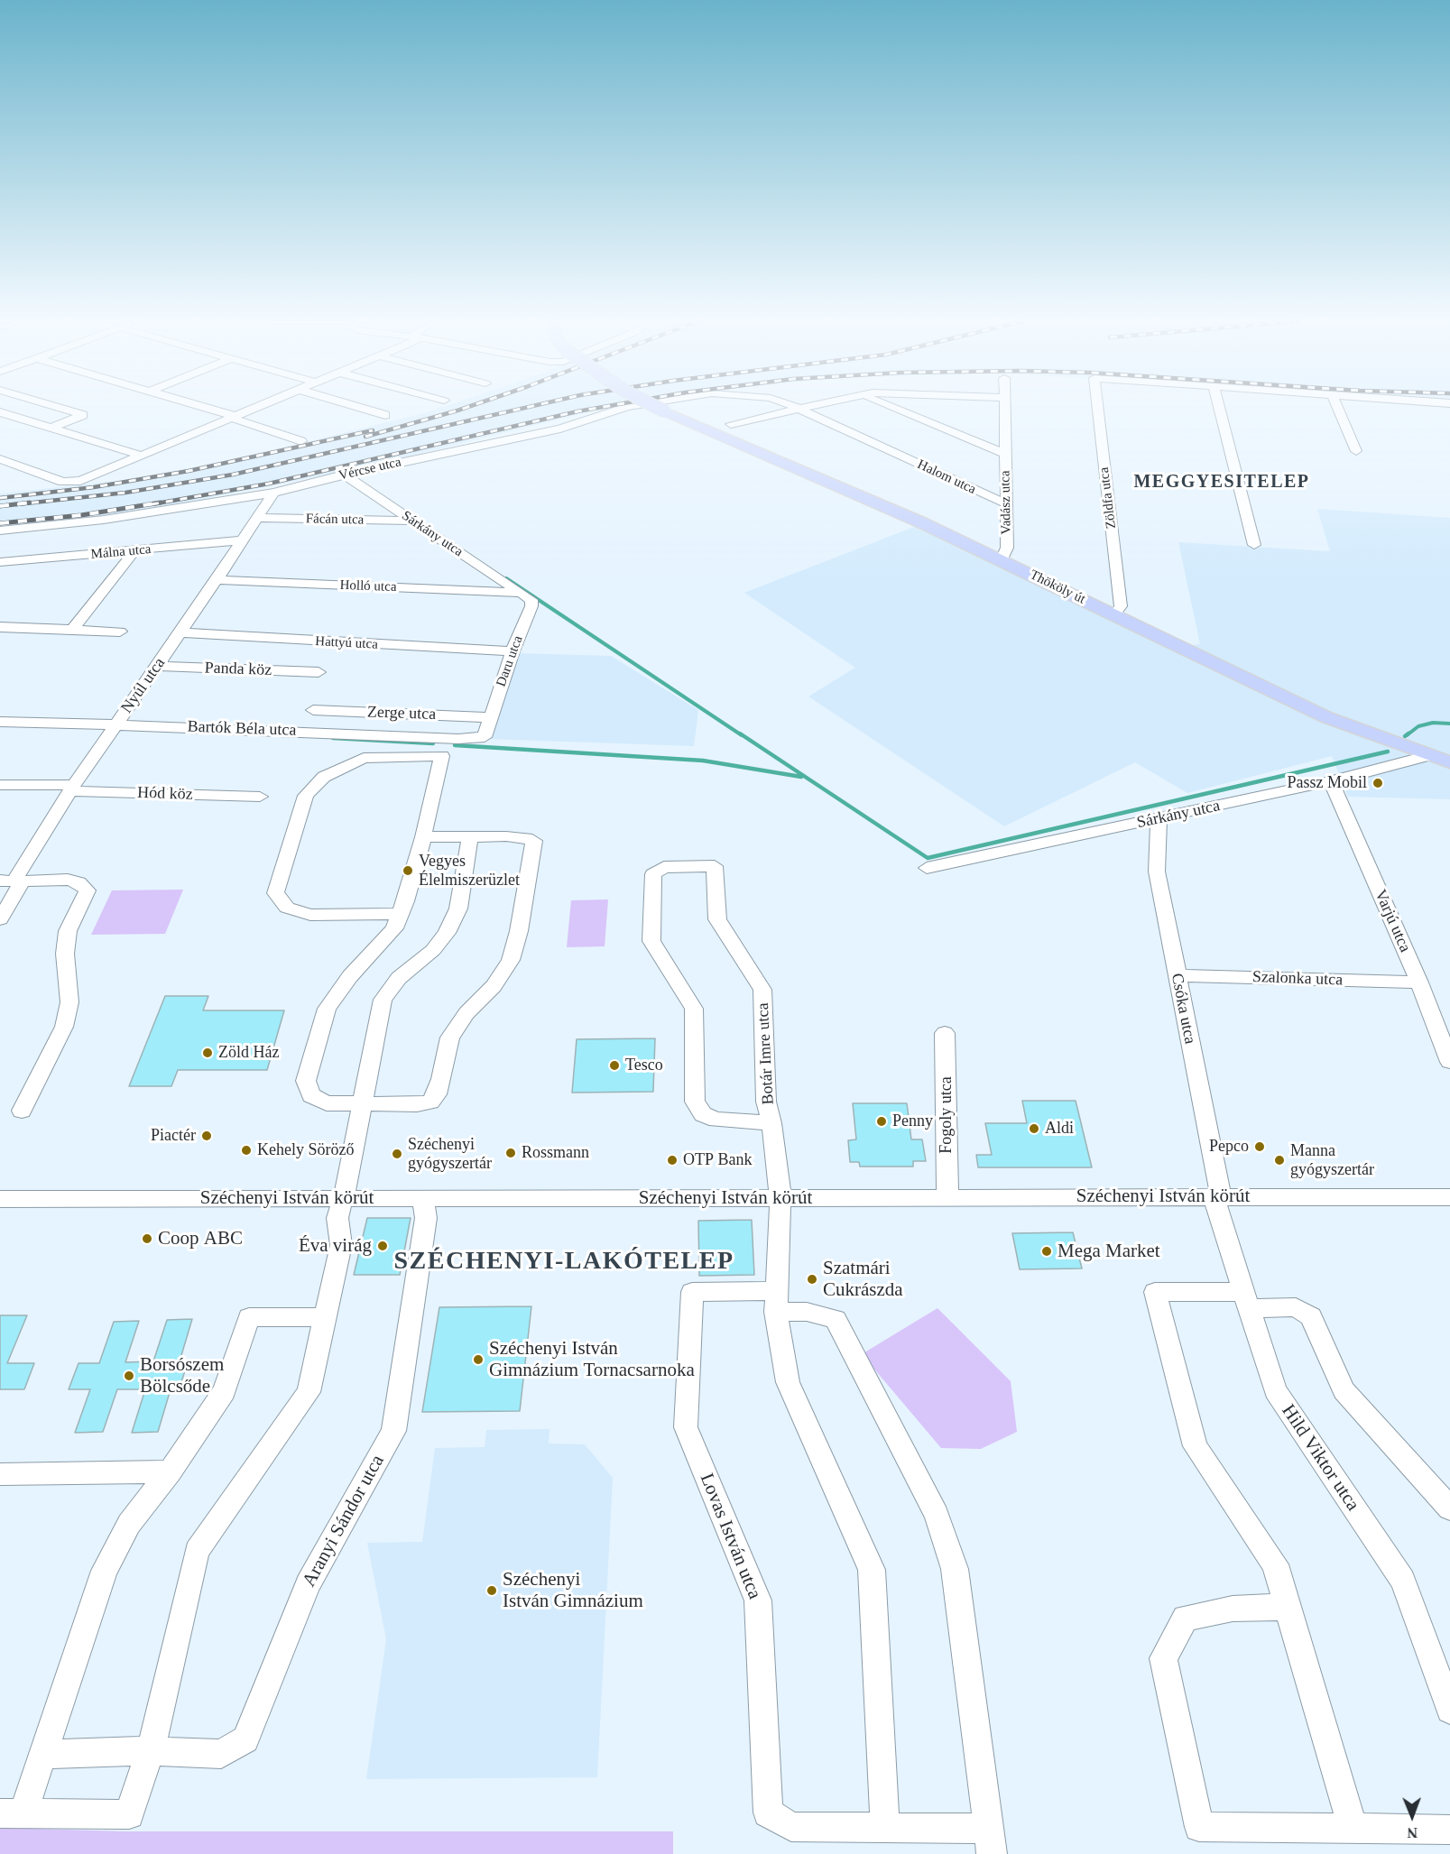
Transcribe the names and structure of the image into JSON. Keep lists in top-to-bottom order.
{
  "streets": {
    "main road": ["Thököly út"],
    "street": [
      "Vércse utca",
      "Halom utca",
      "Zöldfa utca",
      "Vadász utca",
      "Fácán utca",
      "Sárkány utca",
      "Málna utca",
      "Holló utca",
      "Hattyú utca",
      "Daru utca",
      "Panda köz",
      "Nyúl utca",
      "Zerge utca",
      "Bartók Béla utca",
      "Hód köz",
      "Varjú utca",
      "Szalonka utca",
      "Csóka utca",
      "Botár Imre utca",
      "Fogoly utca",
      "Széchenyi István körút",
      "Hild Viktor utca",
      "Aranyi Sándor utca",
      "Lovas István utca"
    ]
  },
  "crossings": [
    ["Vércse utca", "Sárkány utca"],
    ["Vércse utca", "Nyúl utca"],
    ["Halom utca", "Vadász utca"],
    ["Zöldfa utca", "Thököly út"],
    ["Vadász utca", "Thököly út"],
    ["Fácán utca", "Sárkány utca"],
    ["Fácán utca", "Nyúl utca"],
    ["Sárkány utca", "Holló utca"],
    ["Sárkány utca", "Thököly út"],
    ["Sárkány utca", "Daru utca"],
    ["Sárkány utca", "Varjú utca"],
    ["Sárkány utca", "Csóka utca"],
    ["Málna utca", "Nyúl utca"],
    ["Holló utca", "Daru utca"],
    ["Holló utca", "Nyúl utca"],
    ["Hattyú utca", "Daru utca"],
    ["Hattyú utca", "Nyúl utca"],
    ["Daru utca", "Zerge utca"],
    ["Daru utca", "Bartók Béla utca"],
    ["Panda köz", "Nyúl utca"],
    ["Nyúl utca", "Bartók Béla utca"],
    ["Nyúl utca", "Hód köz"],
    ["Varjú utca", "Szalonka utca"],
    ["Szalonka utca", "Csóka utca"],
    ["Csóka utca", "Széchenyi István körút"],
    ["Csóka utca", "Hild Viktor utca"],
    ["Botár Imre utca", "Széchenyi István körút"],
    ["Fogoly utca", "Széchenyi István körút"],
    ["Széchenyi István körút", "Hild Viktor utca"],
    ["Széchenyi István körút", "Aranyi Sándor utca"]
  ],
  "districts": ["MEGGYESITELEP", "SZÉCHENYI-LAKÓTELEP"],
  "places": [
    "Passz Mobil",
    "Vegyes Élelmiszerüzlet",
    "Zöld Ház",
    "Tesco",
    "Penny",
    "Aldi",
    "Piactér",
    "Pepco",
    "Kehely Söröző",
    "Rossmann",
    "Széchenyi gyógyszertár",
    "OTP Bank",
    "Manna gyógyszertár",
    "Coop ABC",
    "Éva virág",
    "Mega Market",
    "Szatmári Cukrászda",
    "Széchenyi István Gimnázium Tornacsarnoka",
    "Borsószem Bölcsőde",
    "Széchenyi István Gimnázium"
  ],
  "north": "bottom"
}
